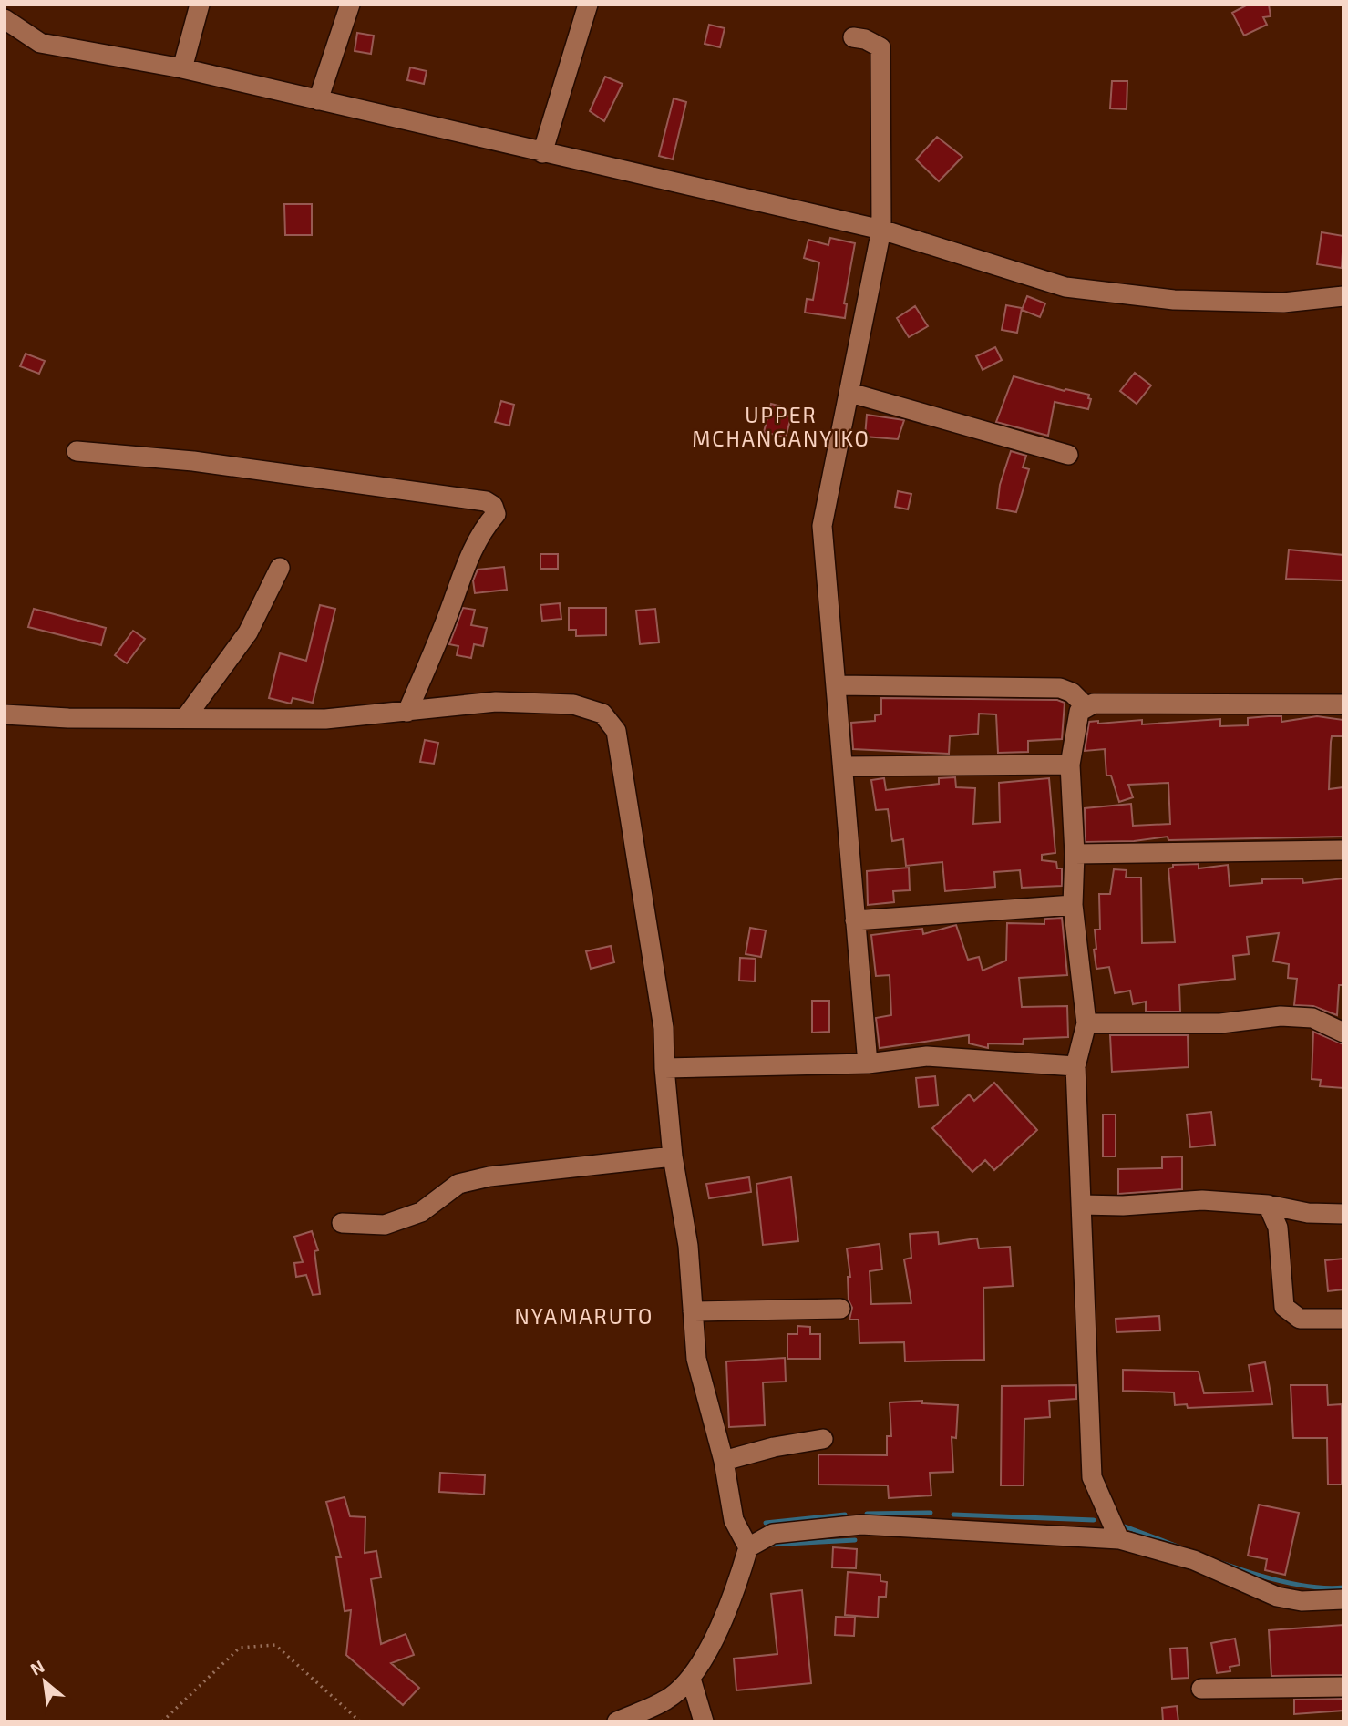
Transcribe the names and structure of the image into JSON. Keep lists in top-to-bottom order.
{
  "districts": ["UPPER MCHANGANYIKO", "NYAMARUTO"],
  "north": "top left"
}
